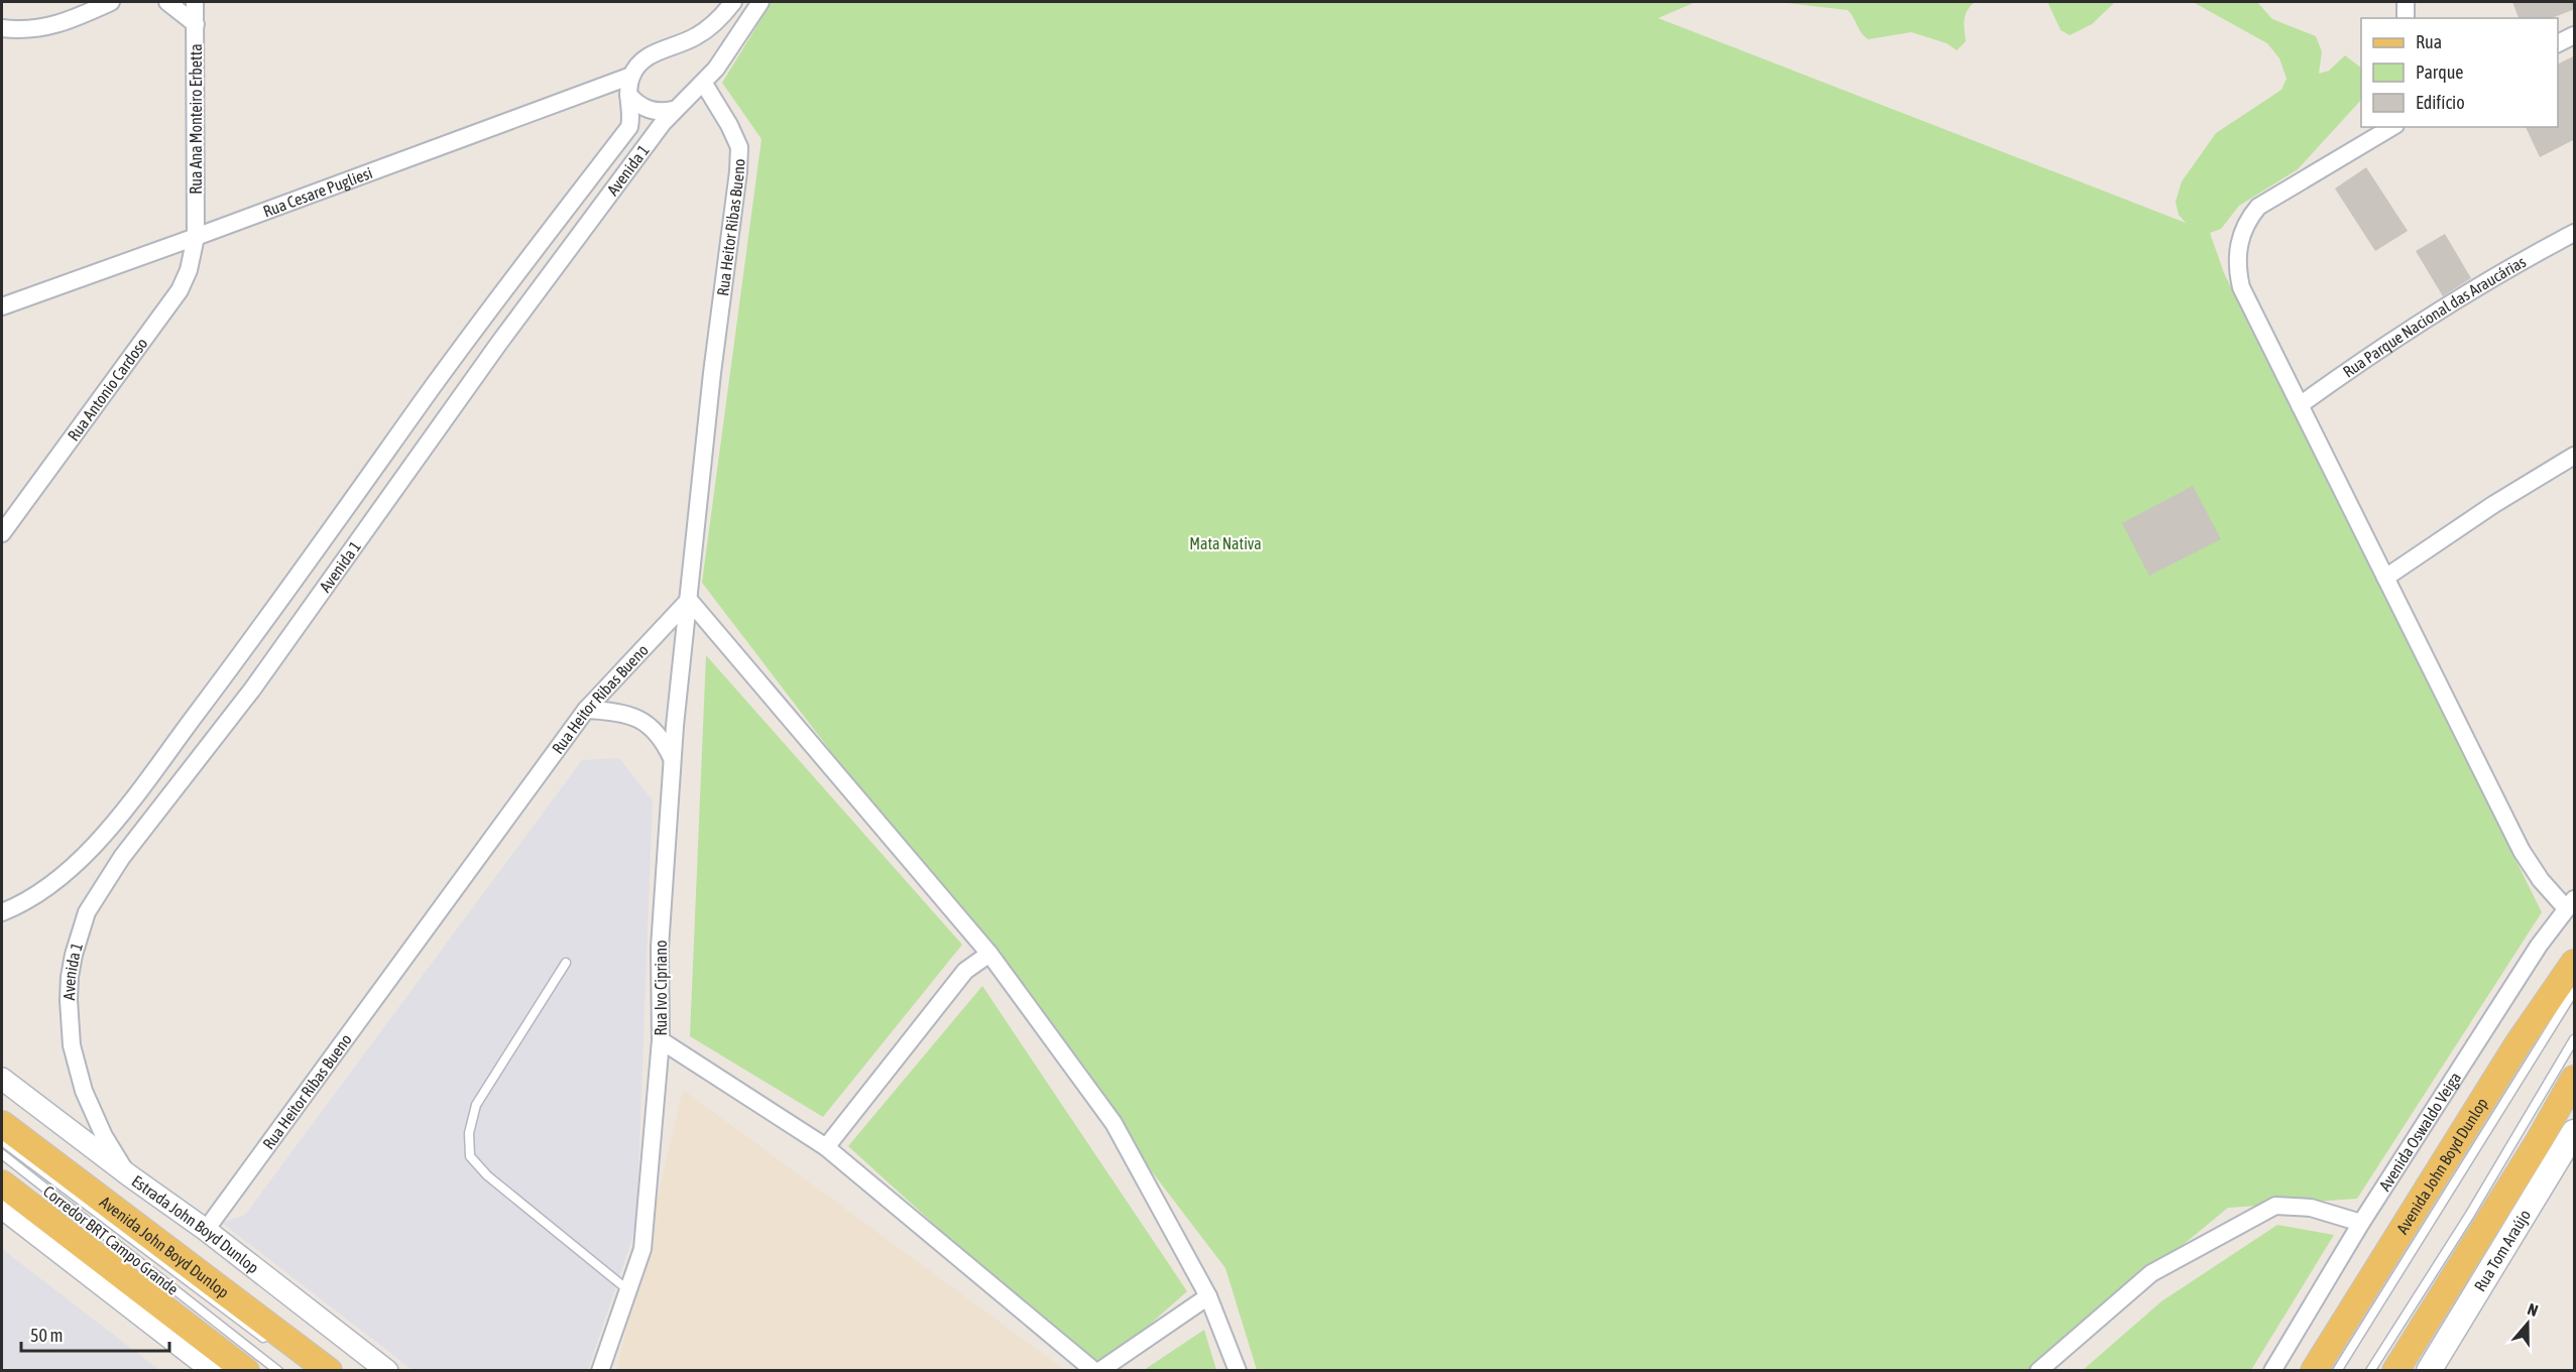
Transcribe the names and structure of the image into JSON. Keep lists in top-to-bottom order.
{
  "streets": {
    "main road": ["Avenida John Boyd Dunlop", "Rua Tom Araújo"],
    "street": [
      "Rua Ana Monteiro Erbetta",
      "Avenida 1",
      "Rua Cesare Pugliesi",
      "Rua Heitor Ribas Bueno",
      "Rua Parque Nacional das Araucárias",
      "Rua Antonio Cardoso",
      "Rua Ivo Cipriano",
      "Avenida Oswaldo Veiga",
      "Estrada John Boyd Dunlop"
    ],
    "lane": ["Corredor BRT Campo Grande"]
  },
  "crossings": [
    ["Rua Ana Monteiro Erbetta", "Rua Cesare Pugliesi"],
    ["Rua Ana Monteiro Erbetta", "Rua Antonio Cardoso"],
    ["Avenida 1", "Rua Cesare Pugliesi"],
    ["Avenida 1", "Rua Heitor Ribas Bueno"],
    ["Avenida 1", "Estrada John Boyd Dunlop"],
    ["Rua Cesare Pugliesi", "Rua Antonio Cardoso"],
    ["Rua Heitor Ribas Bueno", "Rua Ivo Cipriano"],
    ["Rua Heitor Ribas Bueno", "Estrada John Boyd Dunlop"]
  ],
  "parks": ["Mata Nativa"],
  "legend": ["Rua", "Parque", "Edifício"],
  "scale_bar": "50 m",
  "north": "top"
}
